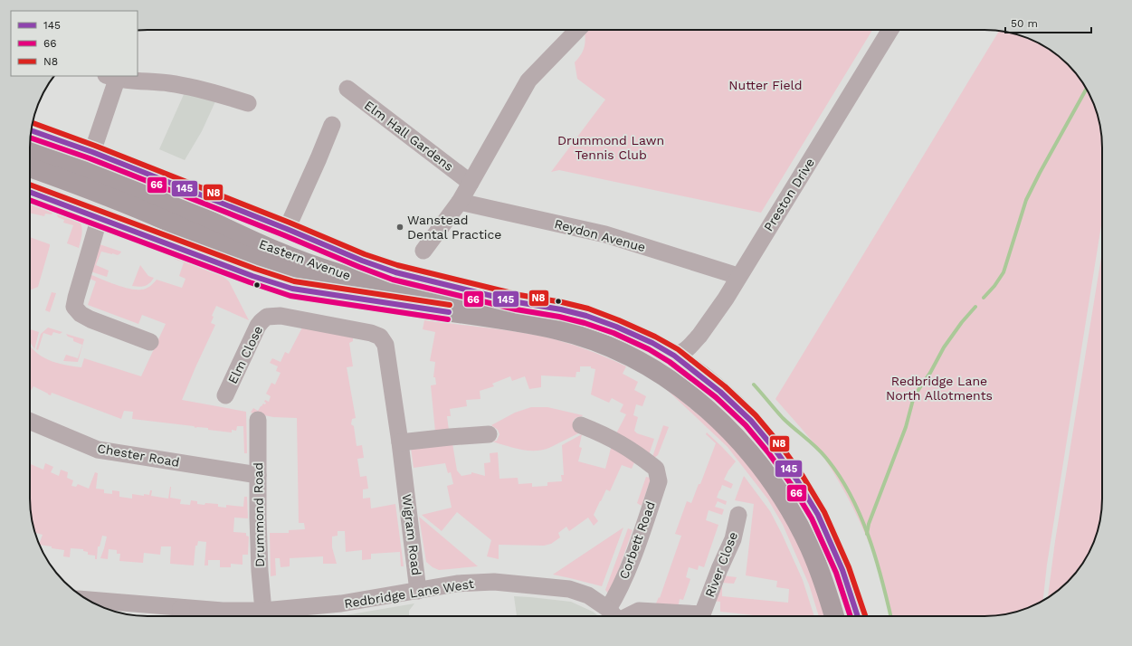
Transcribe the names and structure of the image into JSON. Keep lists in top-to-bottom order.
{
  "streets": {
    "highway": ["Eastern Avenue"],
    "street": [
      "Elm Hall Gardens",
      "Preston Drive",
      "Reydon Avenue",
      "Elm Close",
      "Chester Road",
      "Drummond Road",
      "Wigram Road",
      "Corbett Road",
      "River Close",
      "Redbridge Lane West"
    ]
  },
  "crossings": [
    ["Preston Drive", "Reydon Avenue"],
    ["Preston Drive", "Eastern Avenue"],
    ["Elm Close", "Wigram Road"],
    ["Chester Road", "Drummond Road"],
    ["Drummond Road", "Redbridge Lane West"],
    ["Wigram Road", "Redbridge Lane West"]
  ],
  "parks": ["Nutter Field", "Drummond Lawn Tennis Club", "Redbridge Lane North Allotments"],
  "places": ["Wanstead Dental Practice"],
  "lines": ["transit line N8", "transit line 145", "transit line 66"],
  "legend": ["145", "66", "N8"],
  "scale_bar": "50 m"
}
